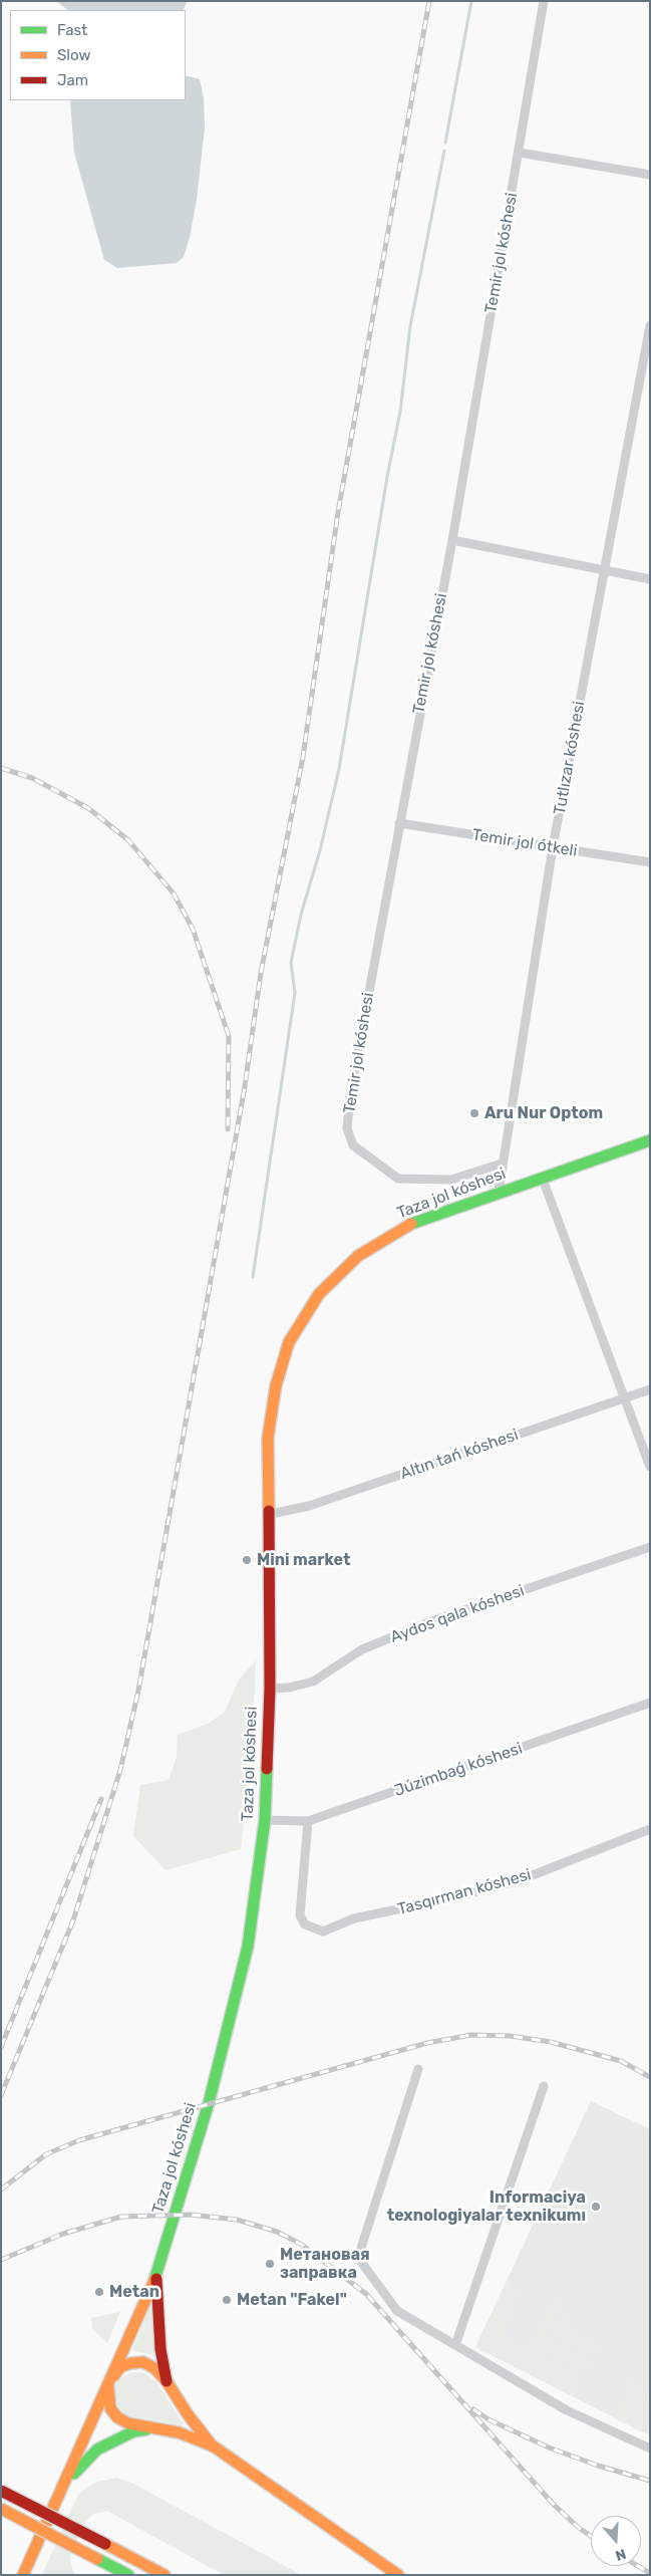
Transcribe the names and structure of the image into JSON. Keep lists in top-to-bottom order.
{
  "streets": {
    "main road": ["Taza jol kóshesi"],
    "street": [
      "Temir jol kóshesi",
      "Tutlızar kóshesi",
      "Temir jol ótkeli",
      "Altın tań kóshesi",
      "Aydos qala kóshesi",
      "Júzimbaǵ kóshesi",
      "Tasqırman kóshesi"
    ]
  },
  "crossings": [
    ["Temir jol kóshesi", "Tutlızar kóshesi"],
    ["Temir jol kóshesi", "Temir jol ótkeli"],
    ["Tutlızar kóshesi", "Temir jol ótkeli"],
    ["Tutlızar kóshesi", "Taza jol kóshesi"],
    ["Taza jol kóshesi", "Altın tań kóshesi"],
    ["Taza jol kóshesi", "Aydos qala kóshesi"],
    ["Taza jol kóshesi", "Júzimbaǵ kóshesi"],
    ["Júzimbaǵ kóshesi", "Tasqırman kóshesi"]
  ],
  "places": [
    "Aru Nur Optom",
    "Mini market",
    "Informaciya texnologiyalar texnikumı",
    "Метановая заправка",
    "Metan",
    "Metan \"Fakel\""
  ],
  "legend": ["Fast", "Slow", "Jam"],
  "north": "bottom"
}
